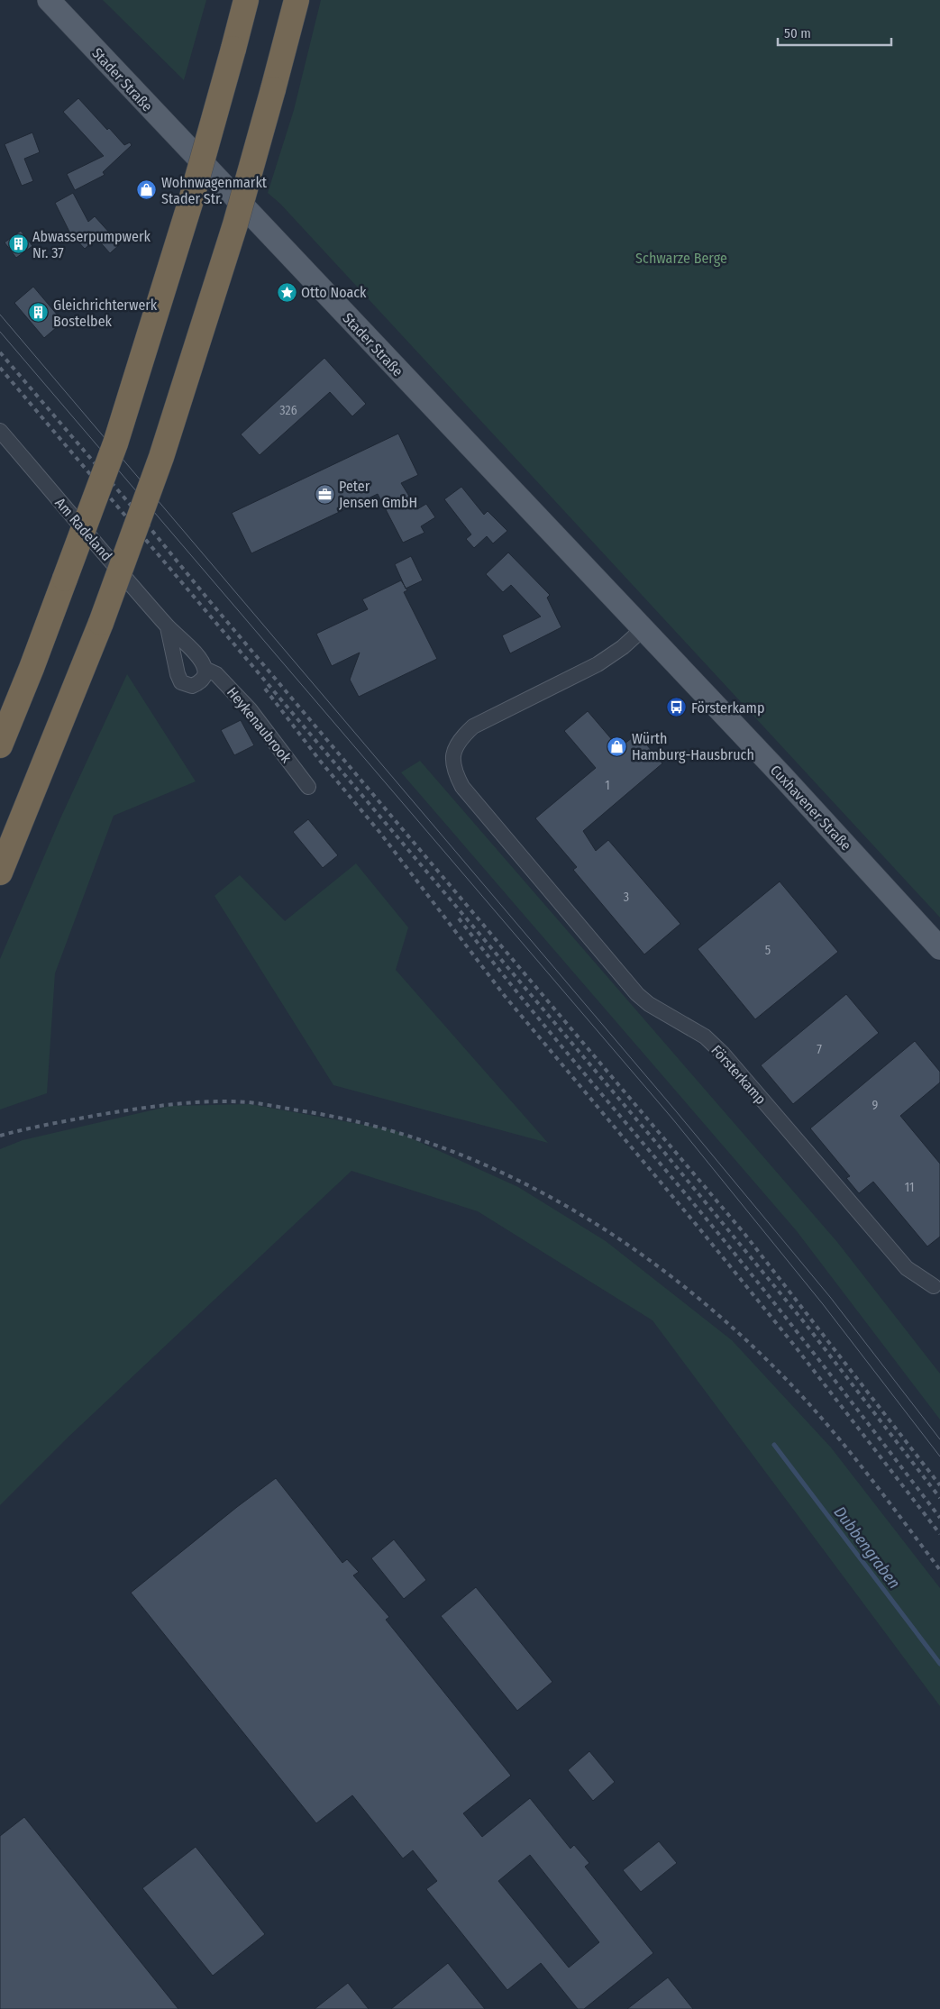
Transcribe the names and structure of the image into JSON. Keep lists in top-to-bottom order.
{
  "streets": {
    "main road": ["Stader Straße", "Cuxhavener Straße"],
    "street": ["Am Radeland", "Heykenaubrook", "Försterkamp"]
  },
  "crossings": [
    ["Stader Straße", "Cuxhavener Straße"],
    ["Stader Straße", "Försterkamp"],
    ["Am Radeland", "Heykenaubrook"],
    ["Cuxhavener Straße", "Försterkamp"]
  ],
  "water": ["Dubbengraben"],
  "parks": ["Schwarze Berge"],
  "places": {
    "shop": ["Wohnwagenmarkt Stader Str.", "Würth Hamburg-Hausbruch"],
    "building": ["Abwasserpumpwerk Nr. 37", "Gleichrichterwerk Bostelbek"],
    "place": ["Otto Noack"],
    "office": ["Peter Jensen GmbH"],
    "bus stop": ["Försterkamp"]
  },
  "house_numbers": [
    "326",
    "1",
    "3",
    "5",
    "7",
    "9",
    "11"
  ],
  "scale_bar": "50 m"
}
